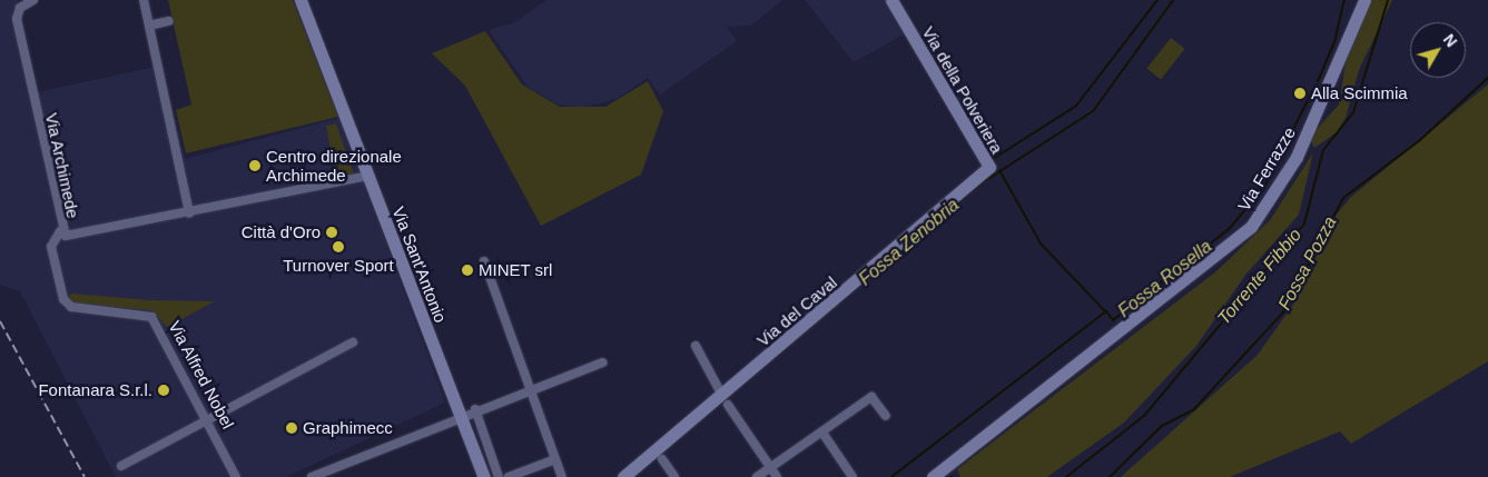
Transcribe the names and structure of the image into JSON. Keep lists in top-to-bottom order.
{
  "streets": {
    "street": [
      "Via della Polveriera",
      "Via Archimede",
      "Via Ferrazze",
      "Via Sant'Antonio",
      "Via del Caval",
      "Via Alfred Nobel"
    ]
  },
  "crossings": [
    ["Via della Polveriera", "Via del Caval"],
    ["Via Archimede", "Via Sant'Antonio"],
    ["Via Archimede", "Via Alfred Nobel"]
  ],
  "water": [
    "Fossa Zenobria",
    "Fossa Pozza",
    "Torrente Fibbio",
    "Fossa Rosella"
  ],
  "places": [
    "Alla Scimmia",
    "Centro direzionale Archimede",
    "Città d'Oro",
    "Turnover Sport",
    "MINET srl",
    "Fontanara S.r.l.",
    "Graphimecc"
  ],
  "north": "top right"
}
